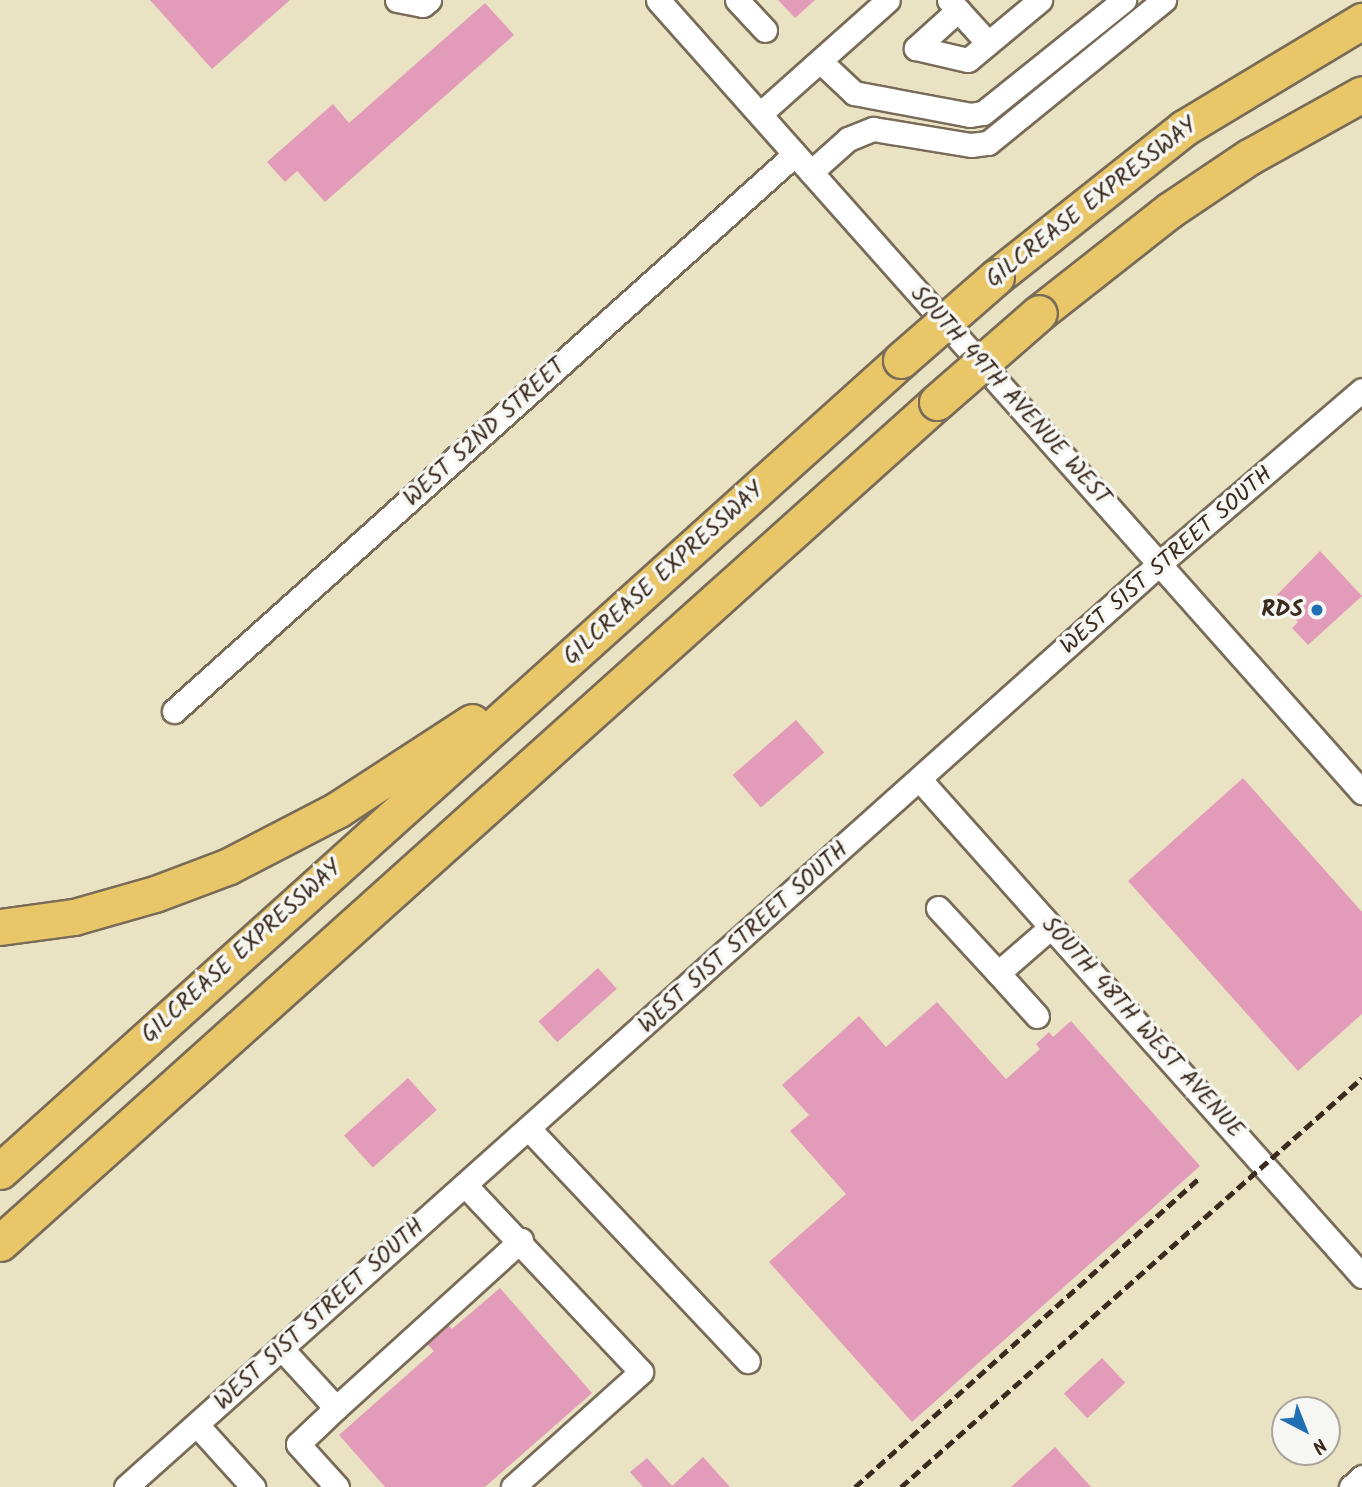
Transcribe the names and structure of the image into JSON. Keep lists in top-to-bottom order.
{
  "streets": {
    "highway": ["GILCREASE EXPRESSWAY"],
    "street": [
      "SOUTH 49TH AVENUE WEST",
      "WEST 52ND STREET",
      "WEST 51ST STREET SOUTH",
      "SOUTH 48TH WEST AVENUE"
    ]
  },
  "crossings": [
    ["SOUTH 49TH AVENUE WEST", "WEST 52ND STREET"],
    ["SOUTH 49TH AVENUE WEST", "WEST 51ST STREET SOUTH"],
    ["WEST 51ST STREET SOUTH", "SOUTH 48TH WEST AVENUE"]
  ],
  "places": ["RDS"],
  "north": "bottom right"
}
